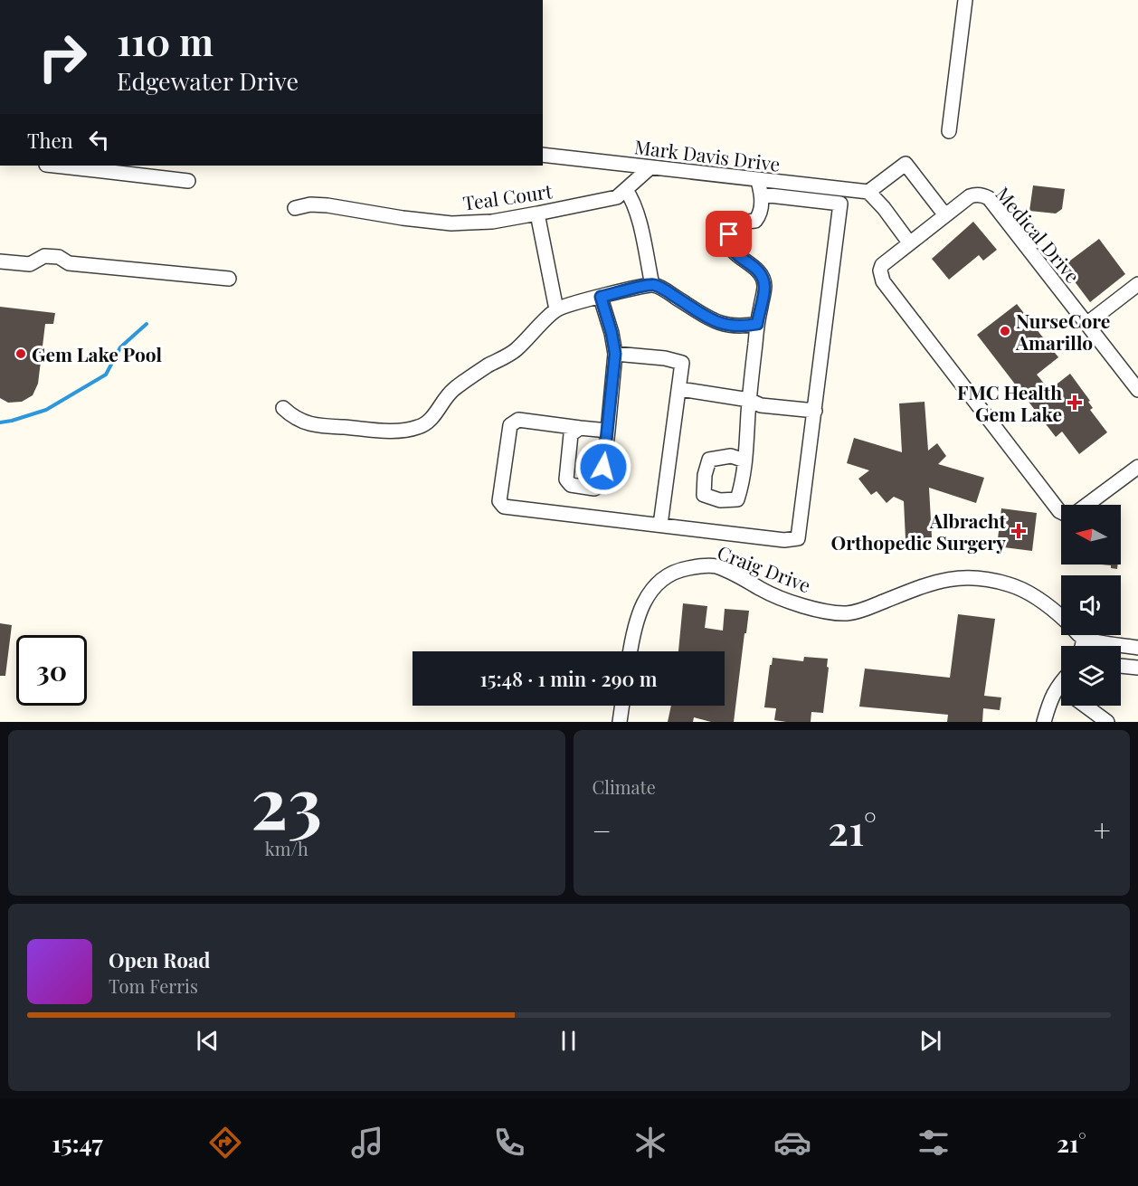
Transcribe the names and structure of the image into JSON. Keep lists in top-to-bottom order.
{
  "streets": {
    "street": [
      "Mark Davis Drive",
      "Teal Court",
      "Medical Drive",
      "Craig Drive"
    ]
  },
  "crossings": [
    ["Mark Davis Drive", "Teal Court"]
  ],
  "places": {
    "other": ["NurseCore Amarillo", "Gem Lake Pool"],
    "health": ["FMC Health Gem Lake", "Albracht Orthopedic Surgery"]
  },
  "north": "left",
  "page": {
    "turn": ["110 m", "Edgewater Drive"],
    "then": "Then",
    "limit": "30",
    "trip": "15:48 · 1 min · 290 m",
    "tile": [
      ["23", "km/h"],
      "Climate"
    ],
    "heat": ["−", "21°", "+"],
    "song": ["Open Road", "Tom Ferris"],
    "tabs": ["15:47", "21°"]
  }
}
